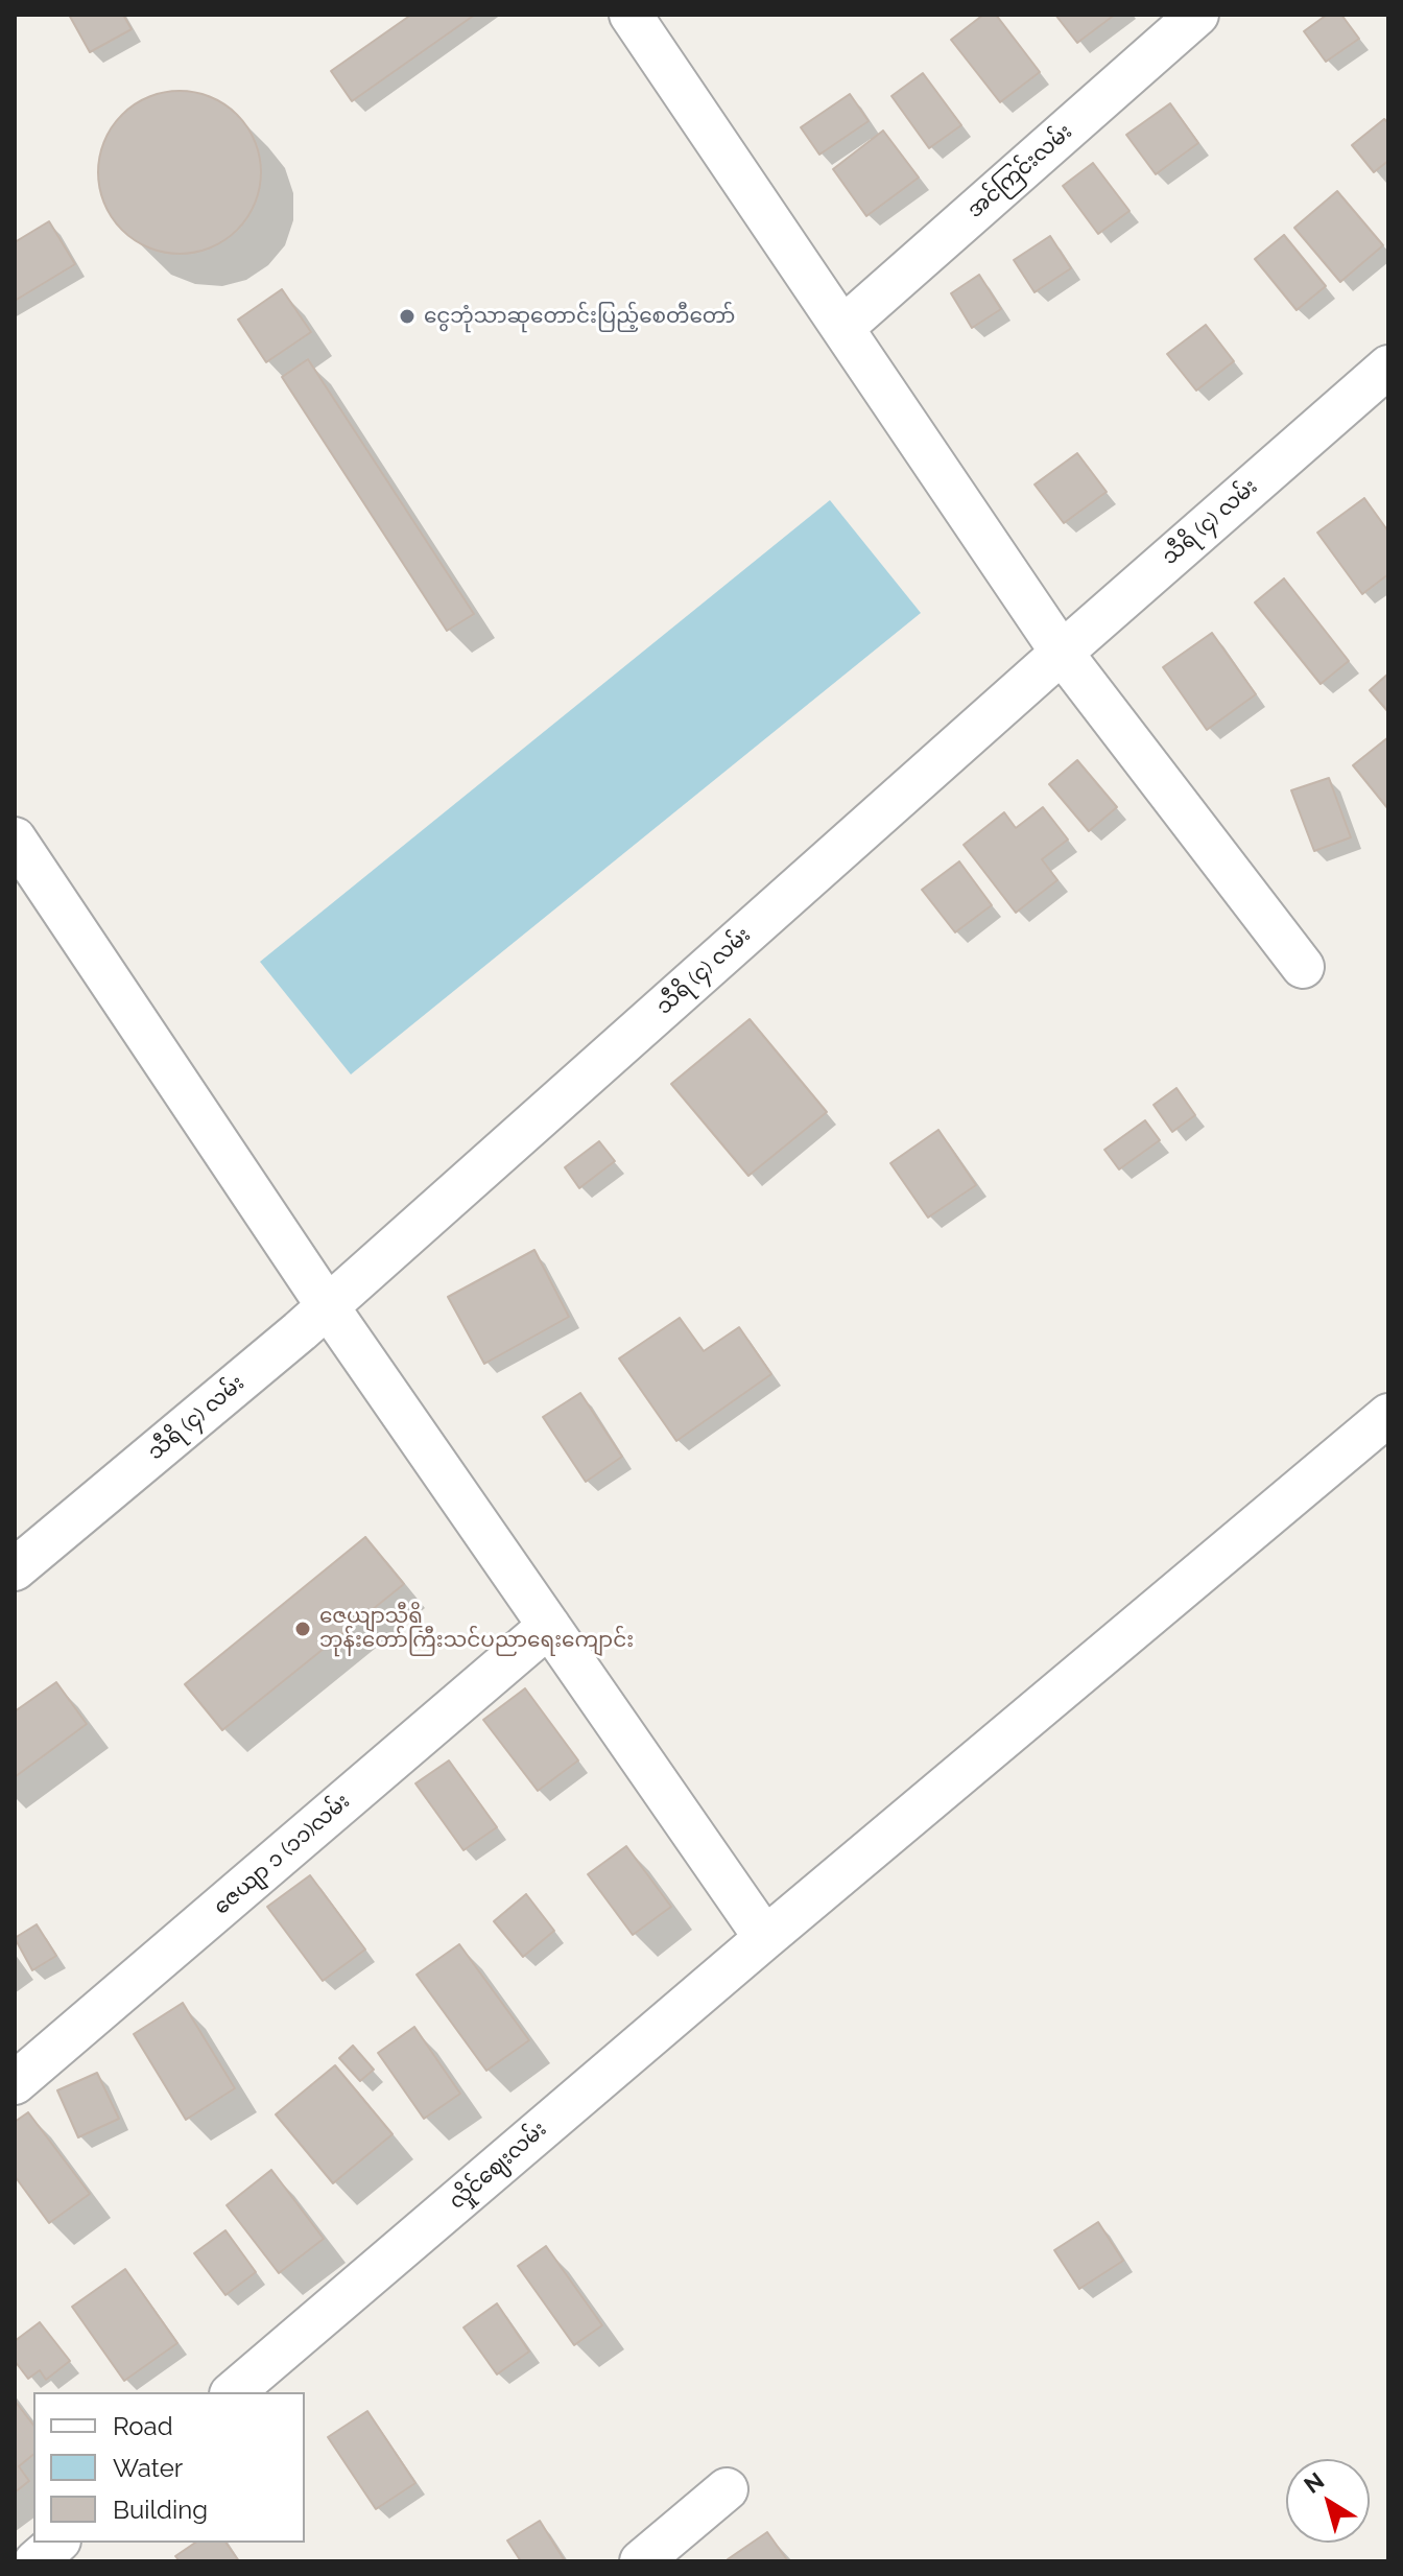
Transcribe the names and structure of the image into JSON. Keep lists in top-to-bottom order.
{
  "streets": {
    "street": [
      "အင်ကြင်းလမ်း",
      "သီရိ (၄) လမ်း",
      "ဇေယျာ ၁ (၁၁)လမ်း",
      "လှိုင်ဈေးလမ်း"
    ]
  },
  "places": ["ငွေဘုံသာဆုတောင်းပြည့်စေတီတော်", "ဇေယျာသီရိ ဘုန်းတော်ကြီးသင်ပညာရေးကျောင်း"],
  "legend": ["Road", "Water", "Building"],
  "north": "top left"
}
